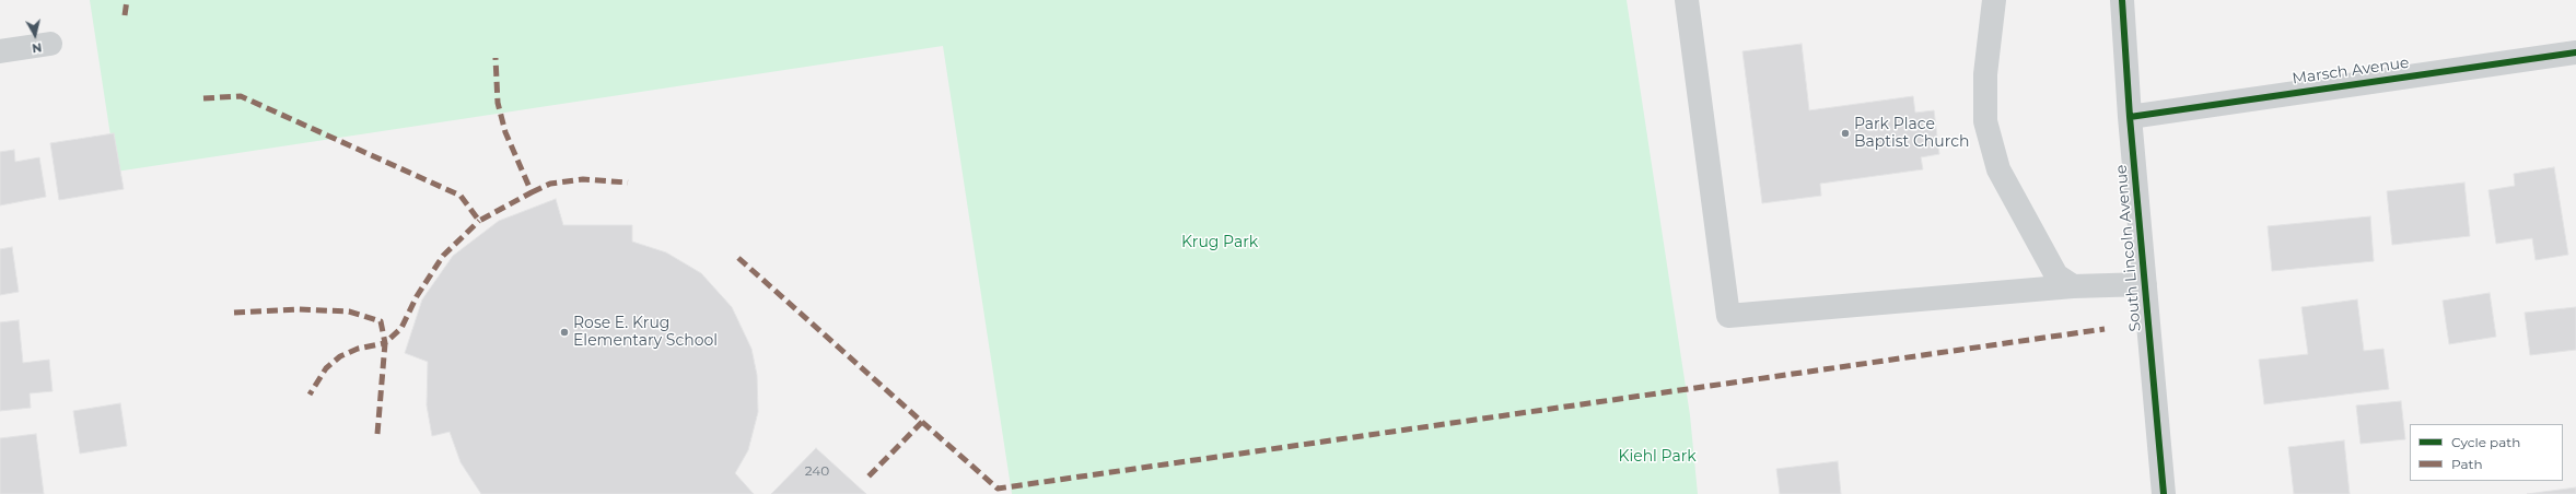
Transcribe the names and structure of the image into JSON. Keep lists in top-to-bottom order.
{
  "streets": {
    "street": ["Marsch Avenue", "South Lincoln Avenue"]
  },
  "crossings": [
    ["Marsch Avenue", "South Lincoln Avenue"]
  ],
  "parks": ["Krug Park", "Kiehl Park"],
  "places": ["Park Place Baptist Church", "Rose E. Krug Elementary School"],
  "house_numbers": ["240"],
  "legend": ["Cycle path", "Path"],
  "north": "bottom"
}
